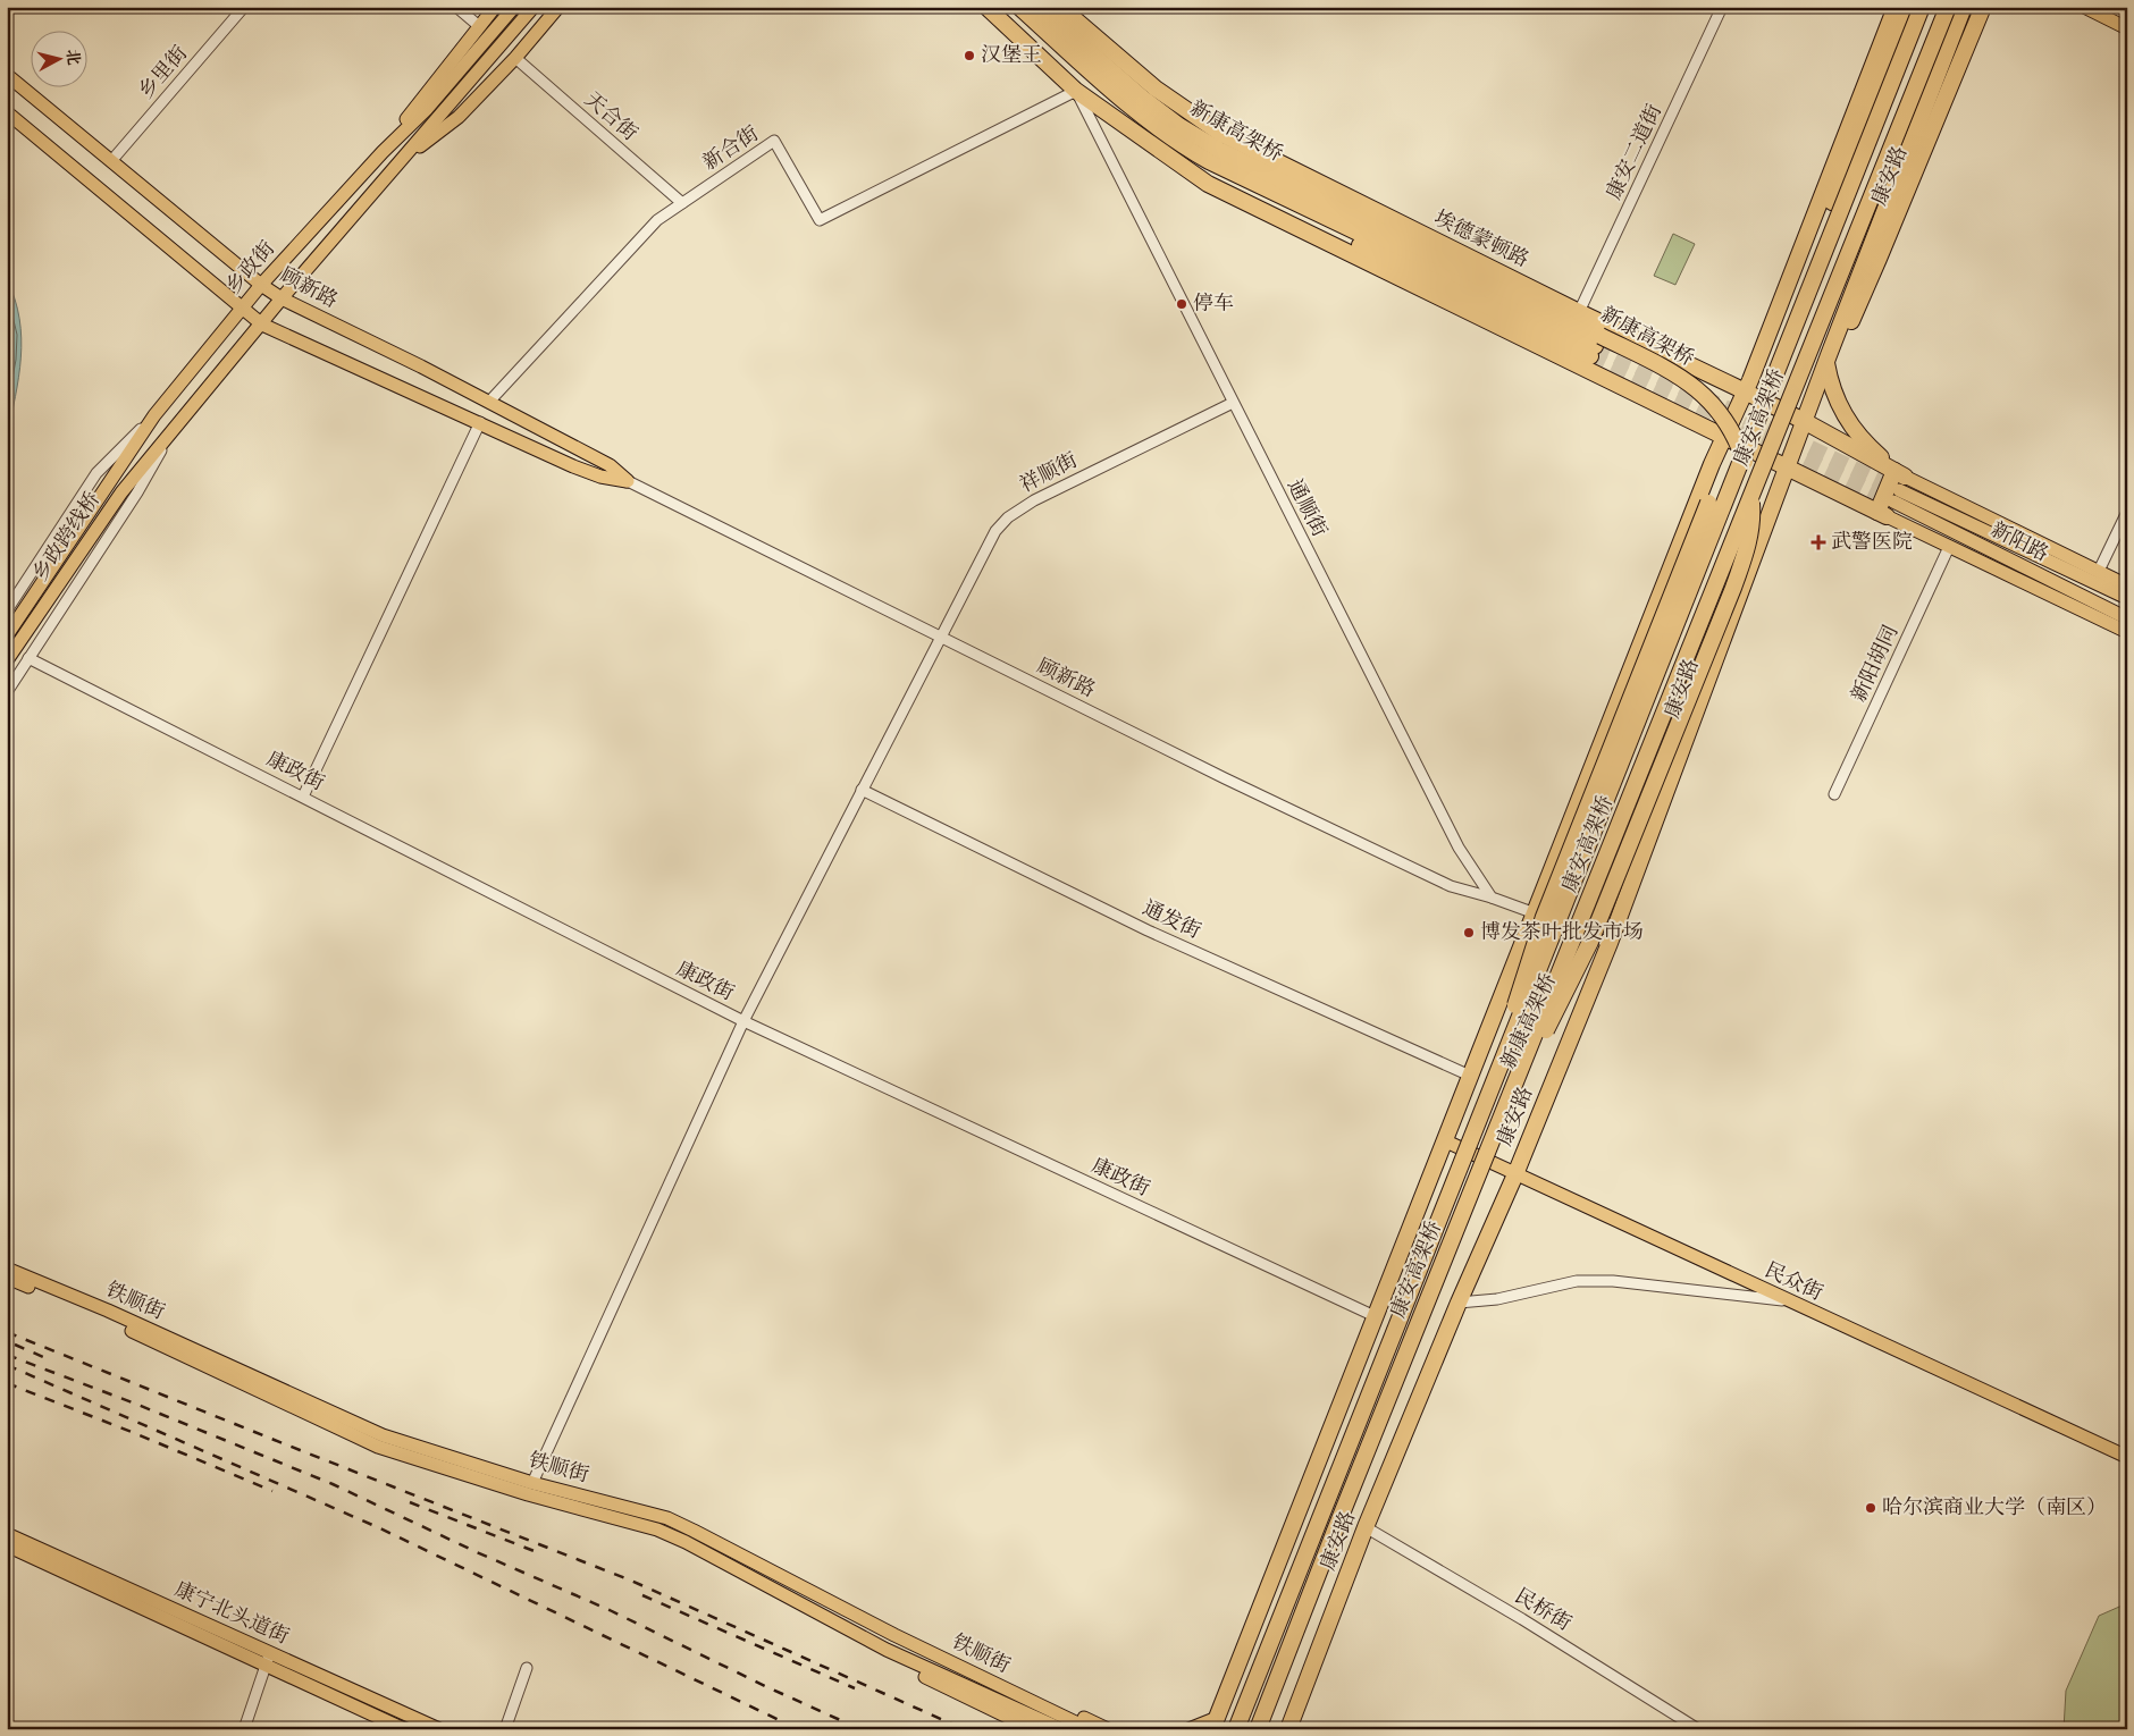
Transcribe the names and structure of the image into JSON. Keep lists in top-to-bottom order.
{
  "streets": {
    "highway": [
      "新康高架桥",
      "康安路",
      "埃德蒙顿路",
      "康安高架桥"
    ],
    "main road": [
      "乡政街",
      "顾新路",
      "乡政跨线桥",
      "新阳路",
      "民众街",
      "铁顺街",
      "康宁北头道街"
    ],
    "street": [
      "乡里街",
      "天合街",
      "新合街",
      "康安二道街",
      "祥顺街",
      "通顺街",
      "新阳胡同",
      "康政街",
      "通发街",
      "民桥街"
    ]
  },
  "crossings": [
    ["乡里街", "顾新路"],
    ["天合街", "新合街"],
    ["新康高架桥", "康安高架桥"],
    ["新合街", "顾新路"],
    ["新合街", "通顺街"],
    ["康安二道街", "埃德蒙顿路"],
    ["康安路", "埃德蒙顿路"],
    ["康安路", "民众街"],
    ["康安路", "民桥街"],
    ["埃德蒙顿路", "新阳路"],
    ["乡政街", "顾新路"],
    ["顾新路", "祥顺街"],
    ["顾新路", "通顺街"],
    ["祥顺街", "通顺街"],
    ["祥顺街", "康政街"],
    ["祥顺街", "通发街"],
    ["祥顺街", "铁顺街"]
  ],
  "places": {
    "other": [
      "汉堡王",
      "停车",
      "博发茶叶批发市场",
      "哈尔滨商业大学（南区）"
    ],
    "health": ["武警医院"]
  },
  "north": "right"
}
